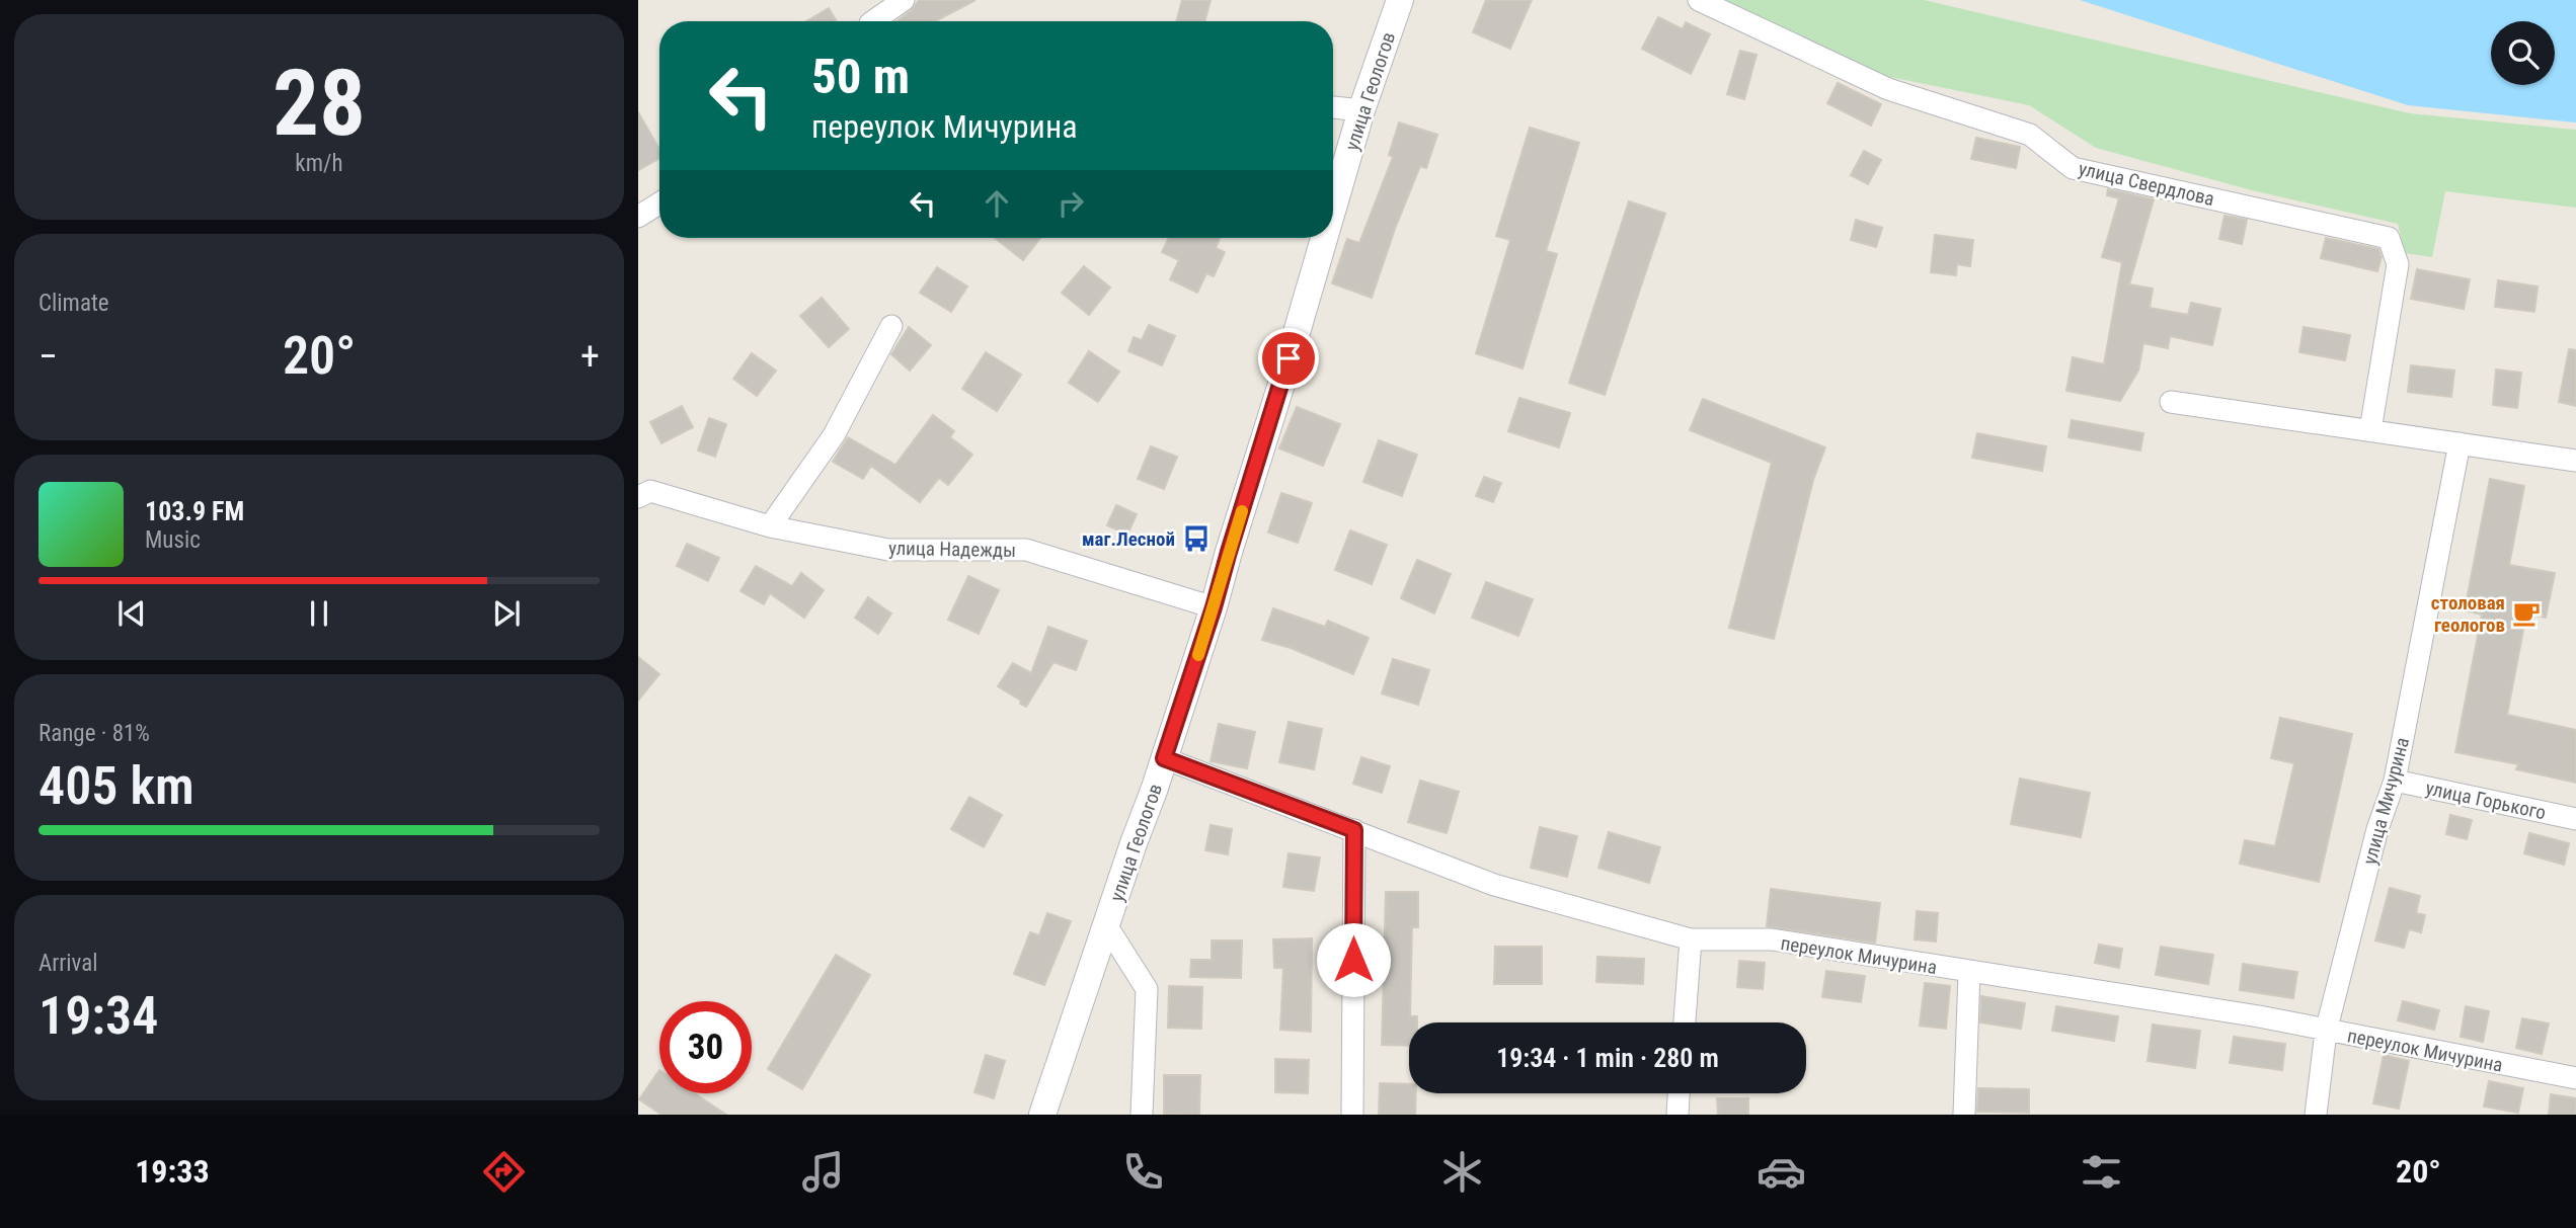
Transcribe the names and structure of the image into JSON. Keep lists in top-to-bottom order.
{
  "streets": {
    "street": [
      "улица Геологов",
      "улица Свердлова",
      "улица Надежды",
      "улица Горького",
      "улица Мичурина",
      "переулок Мичурина"
    ]
  },
  "crossings": [
    ["улица Геологов", "улица Надежды"],
    ["улица Геологов", "переулок Мичурина"],
    ["улица Горького", "улица Мичурина"],
    ["улица Мичурина", "переулок Мичурина"]
  ],
  "places": {
    "bus stop": ["маг.Лесной"],
    "cafe": ["столовая геологов"]
  },
  "page": {
    "tile": [
      ["28", "km/h"],
      "Climate",
      ["Range · 81%", "405 km"],
      ["Arrival", "19:34"]
    ],
    "turn": ["50 m", "переулок Мичурина"],
    "heat": ["−", "20°", "+"],
    "song": ["103.9 FM", "Music"],
    "limit": "30",
    "trip": "19:34 · 1 min · 280 m",
    "tabs": ["19:33", "20°"]
  }
}
